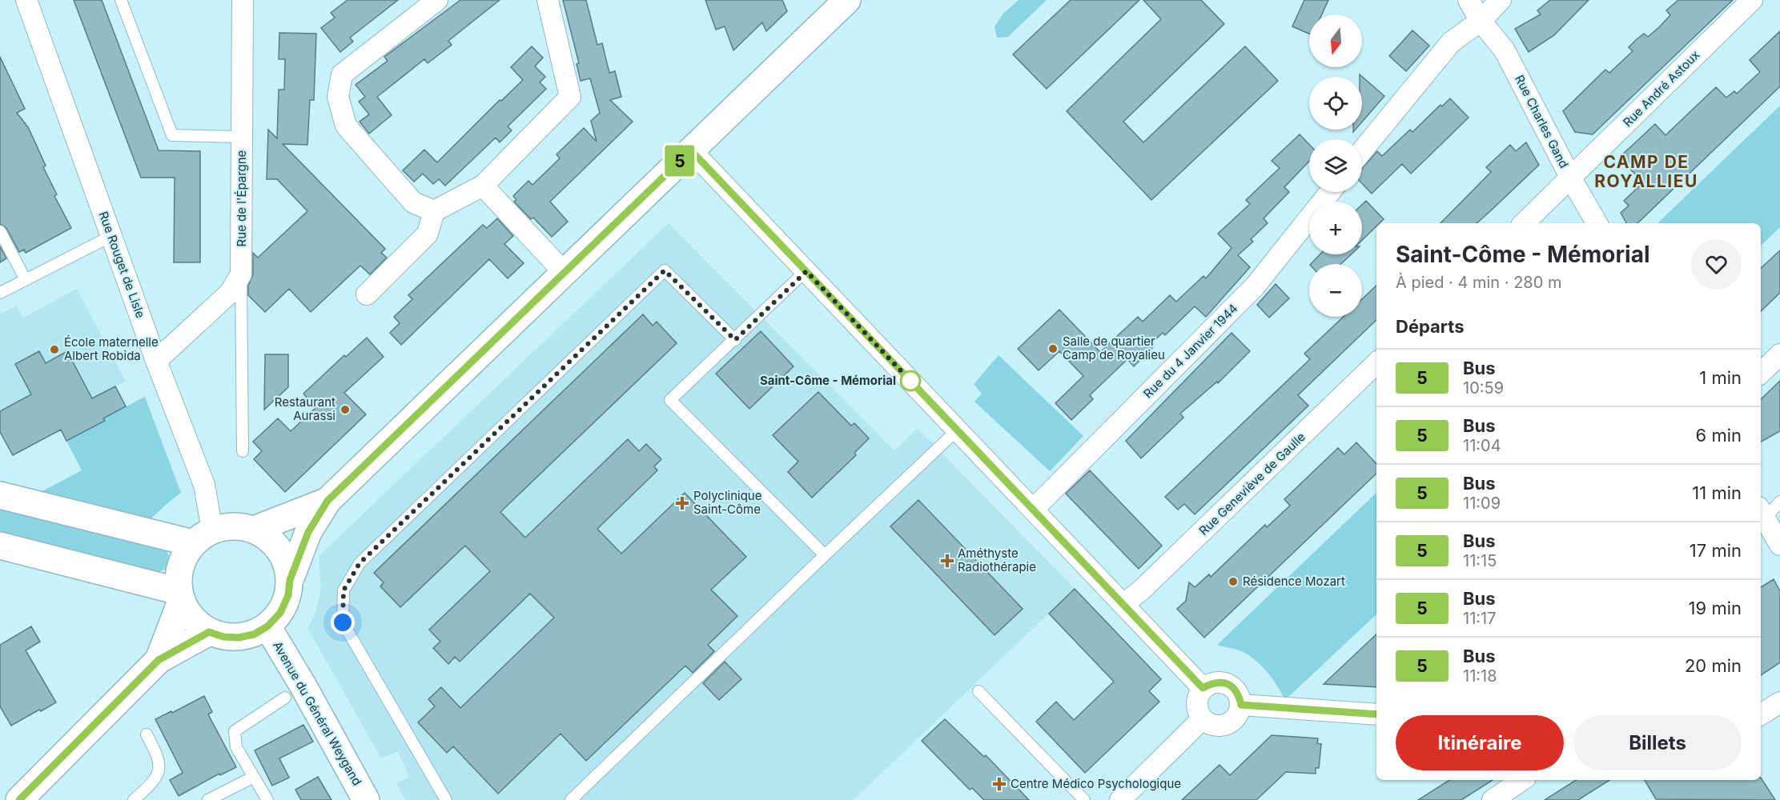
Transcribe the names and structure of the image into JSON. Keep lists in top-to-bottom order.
{
  "streets": {
    "street": [
      "Rue André Astoux",
      "Rue Charles Gand",
      "Rue de l'Épargne",
      "Rue Rouget de Lisle",
      "Rue du 4 Janvier 1944",
      "Rue Geneviève de Gaulle",
      "Avenue du Général Weygand"
    ]
  },
  "crossings": [
    ["Rue André Astoux", "Rue Charles Gand"],
    ["Rue Rouget de Lisle", "Avenue du Général Weygand"]
  ],
  "districts": ["CAMP DE ROYALLIEU"],
  "places": {
    "other": [
      "Salle de quartier Camp de Royalieu",
      "École maternelle Albert Robida",
      "Saint-Côme - Mémorial",
      "Restaurant Aurassi",
      "Résidence Mozart"
    ],
    "health": ["Polyclinique Saint-Côme", "Améthyste Radiothérapie", "Centre Médico Psychologique"]
  },
  "lines": ["bus line 5"],
  "north": "bottom",
  "page": {
    "on_map": "5",
    "map_buttons": ["+", "−"],
    "heading": [
      ["Saint-Côme - Mémorial", "À pied · 4 min · 280 m"],
      "Départs"
    ],
    "list": [
      {
        "mark": "5",
        "name": "Bus",
        "note": "10:59",
        "value": "1 min"
      },
      {
        "mark": "5",
        "name": "Bus",
        "note": "11:04",
        "value": "6 min"
      },
      {
        "mark": "5",
        "name": "Bus",
        "note": "11:09",
        "value": "11 min"
      },
      {
        "mark": "5",
        "name": "Bus",
        "note": "11:15",
        "value": "17 min"
      },
      {
        "mark": "5",
        "name": "Bus",
        "note": "11:17",
        "value": "19 min"
      },
      {
        "mark": "5",
        "name": "Bus",
        "note": "11:18",
        "value": "20 min"
      }
    ],
    "buttons": ["Itinéraire", "Billets"]
  }
}
